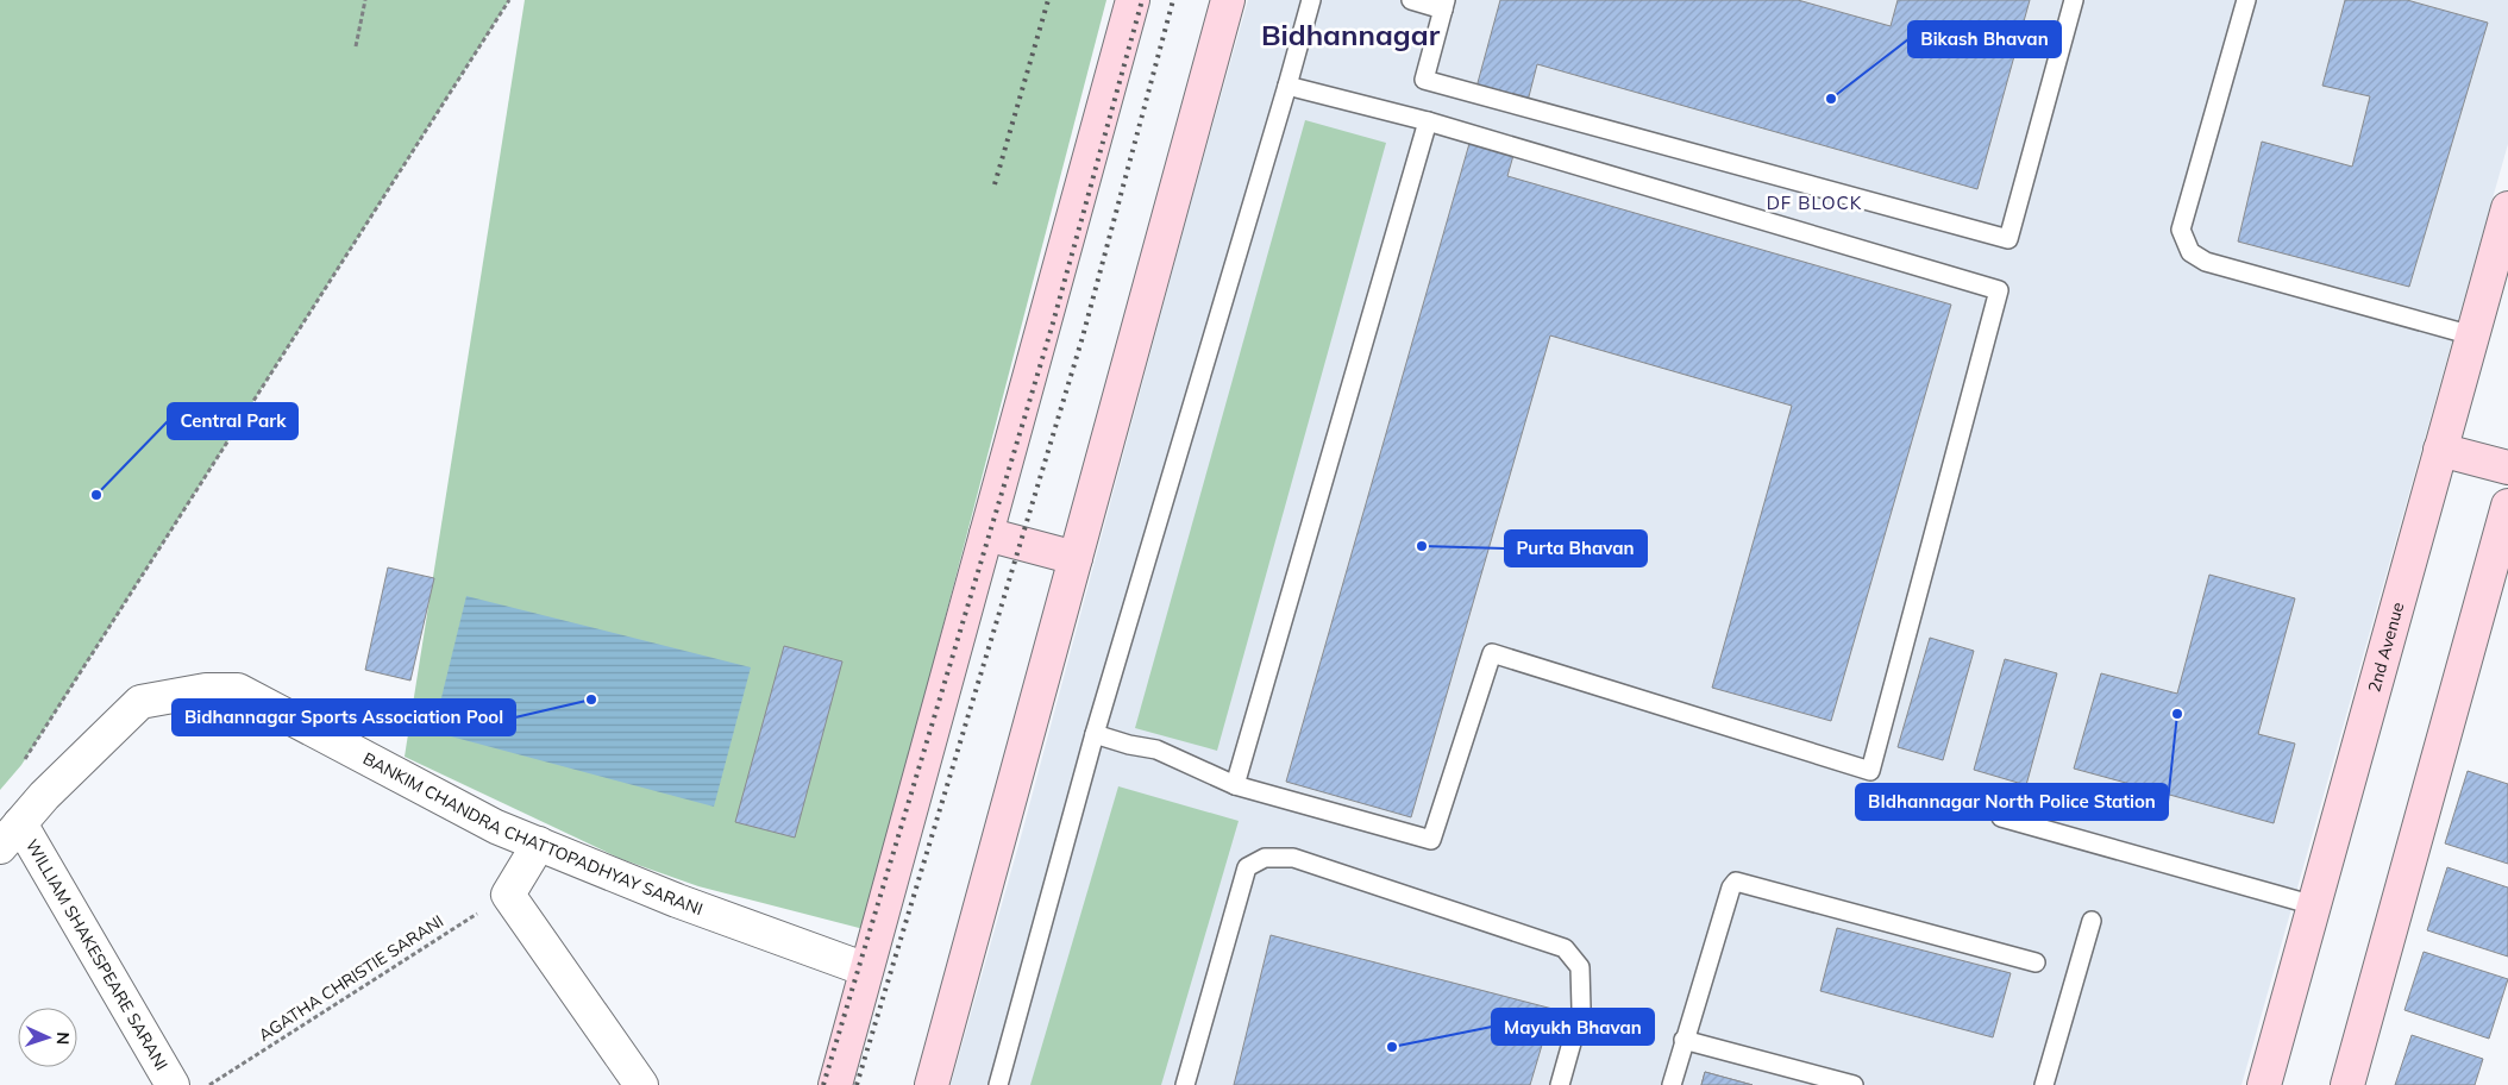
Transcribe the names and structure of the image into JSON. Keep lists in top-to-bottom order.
{
  "streets": {
    "main road": ["2nd Avenue"],
    "street": ["BANKIM CHANDRA CHATTOPADHYAY SARANI", "WILLIAM SHAKESPEARE SARANI"],
    "path": ["AGATHA CHRISTIE SARANI"]
  },
  "crossings": [
    ["BANKIM CHANDRA CHATTOPADHYAY SARANI", "WILLIAM SHAKESPEARE SARANI"]
  ],
  "districts": ["Bidhannagar", "DF BLOCK"],
  "places": [
    "Bikash Bhavan",
    "Central Park",
    "Purta Bhavan",
    "Bidhannagar Sports Association Pool",
    "BIdhannagar North Police Station",
    "Mayukh Bhavan"
  ],
  "north": "right"
}
